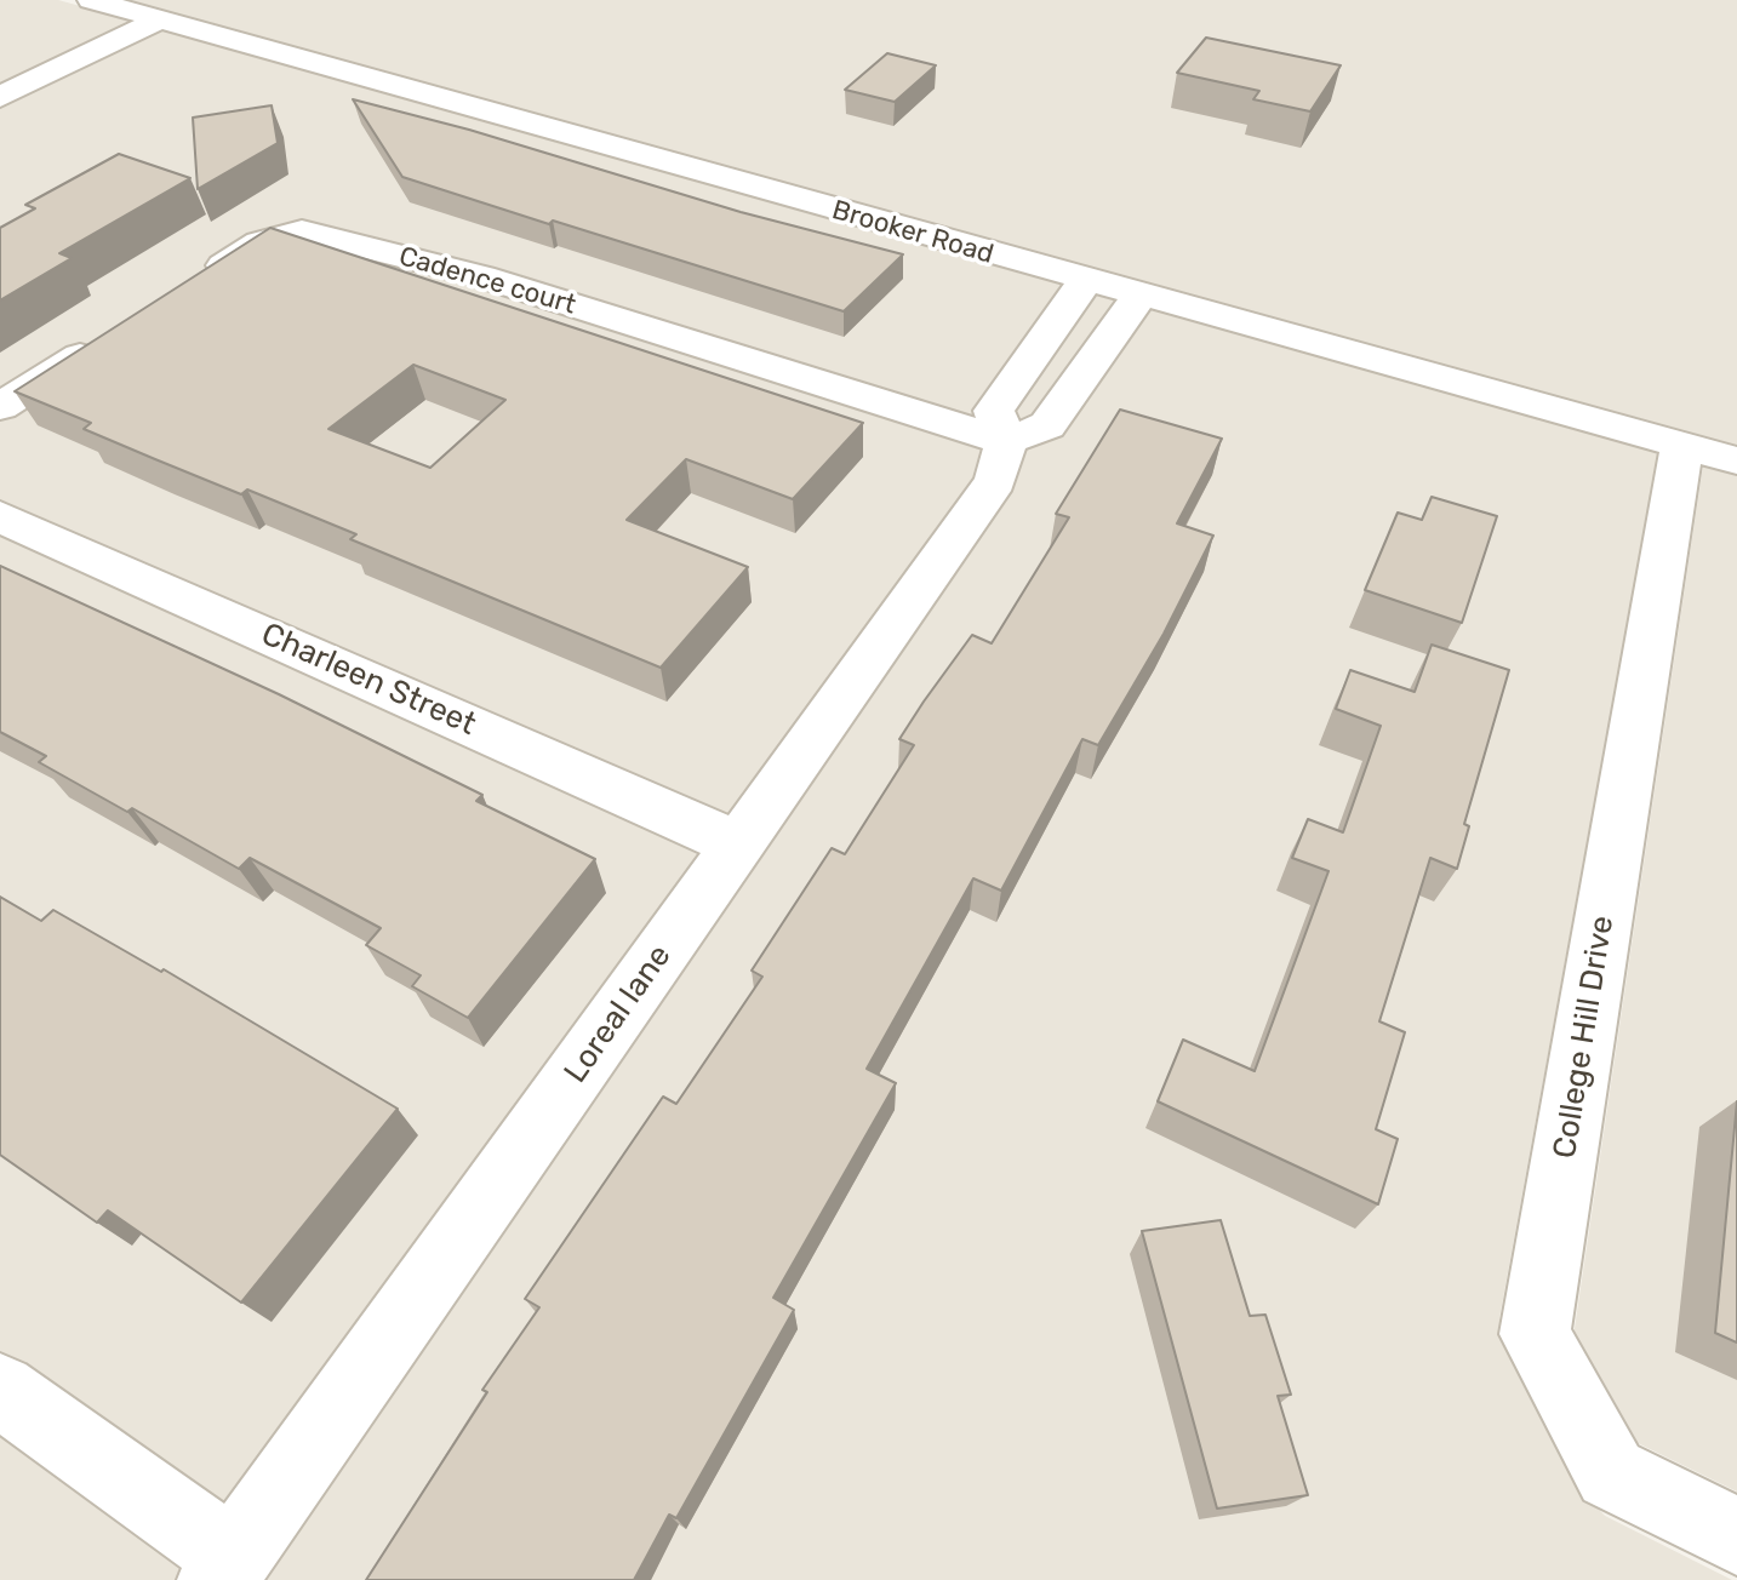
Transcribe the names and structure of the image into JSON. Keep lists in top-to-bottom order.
{
  "streets": {
    "street": [
      "Brooker Road",
      "Cadence court",
      "Charleen Street",
      "Loreal lane",
      "College Hill Drive"
    ]
  },
  "crossings": [
    ["Brooker Road", "Loreal lane"],
    ["Brooker Road", "College Hill Drive"],
    ["Cadence court", "Loreal lane"],
    ["Charleen Street", "Loreal lane"]
  ]
}
